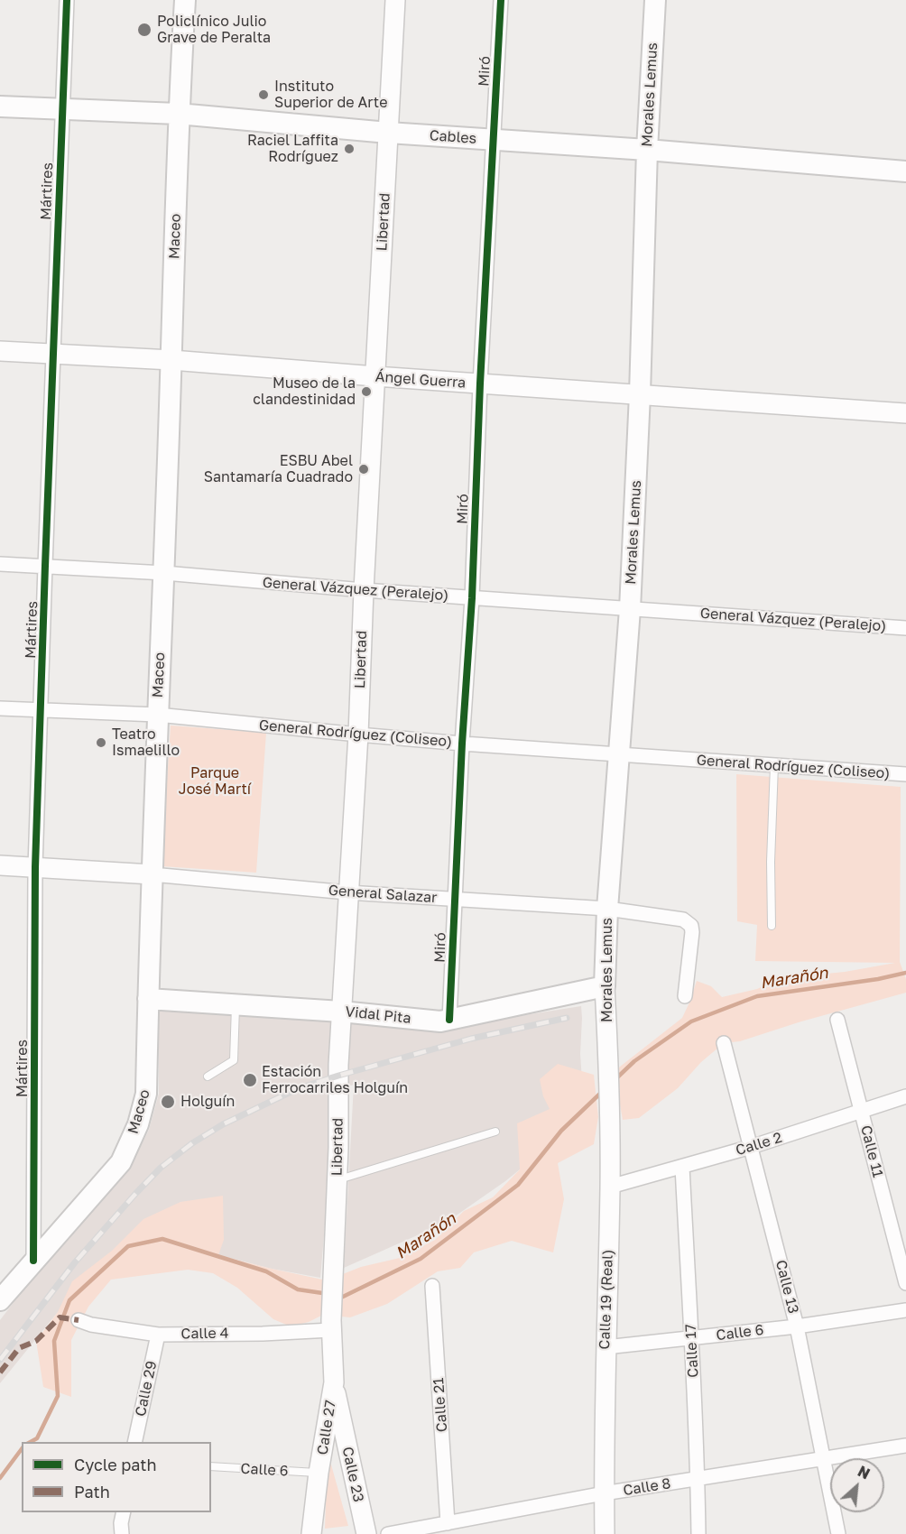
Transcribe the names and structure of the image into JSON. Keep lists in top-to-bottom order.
{
  "streets": {
    "main road": [
      "Morales Lemus",
      "Cables",
      "Maceo",
      "Vidal Pita"
    ],
    "street": [
      "Miró",
      "Mártires",
      "Libertad",
      "Ángel Guerra",
      "General Vázquez (Peralejo)",
      "General Rodríguez (Coliseo)",
      "General Salazar",
      "Calle 2",
      "Calle 11",
      "Calle 13",
      "Calle 19 (Real)",
      "Calle 6",
      "Calle 4",
      "Calle 17",
      "Calle 29",
      "Calle 21",
      "Calle 27",
      "Calle 23",
      "Calle 8"
    ]
  },
  "crossings": [
    ["Miró", "Cables"],
    ["Miró", "Ángel Guerra"],
    ["Miró", "General Vázquez (Peralejo)"],
    ["Miró", "General Rodríguez (Coliseo)"],
    ["Miró", "General Salazar"],
    ["Miró", "Vidal Pita"],
    ["Morales Lemus", "Cables"],
    ["Morales Lemus", "Ángel Guerra"],
    ["Morales Lemus", "General Vázquez (Peralejo)"],
    ["Morales Lemus", "General Rodríguez (Coliseo)"],
    ["Morales Lemus", "General Salazar"],
    ["Morales Lemus", "Vidal Pita"],
    ["Morales Lemus", "Calle 19 (Real)"],
    ["Cables", "Mártires"],
    ["Cables", "Libertad"],
    ["Cables", "Maceo"],
    ["Mártires", "Maceo"],
    ["Mártires", "Ángel Guerra"],
    ["Mártires", "General Vázquez (Peralejo)"],
    ["Mártires", "General Rodríguez (Coliseo)"],
    ["Mártires", "General Salazar"],
    ["Libertad", "Ángel Guerra"],
    ["Libertad", "General Vázquez (Peralejo)"],
    ["Libertad", "General Rodríguez (Coliseo)"],
    ["Libertad", "General Salazar"],
    ["Libertad", "Vidal Pita"],
    ["Libertad", "Calle 4"],
    ["Libertad", "Calle 27"],
    ["Maceo", "Ángel Guerra"],
    ["Maceo", "General Vázquez (Peralejo)"],
    ["Maceo", "General Rodríguez (Coliseo)"],
    ["Maceo", "General Salazar"],
    ["Maceo", "Vidal Pita"],
    ["Calle 2", "Calle 11"],
    ["Calle 2", "Calle 13"],
    ["Calle 2", "Calle 19 (Real)"],
    ["Calle 2", "Calle 17"],
    ["Calle 13", "Calle 6"],
    ["Calle 13", "Calle 8"],
    ["Calle 19 (Real)", "Calle 6"],
    ["Calle 19 (Real)", "Calle 8"],
    ["Calle 6", "Calle 17"],
    ["Calle 6", "Calle 27"],
    ["Calle 4", "Calle 29"],
    ["Calle 4", "Calle 27"],
    ["Calle 17", "Calle 8"],
    ["Calle 21", "Calle 8"],
    ["Calle 27", "Calle 23"]
  ],
  "water": ["Marañón"],
  "parks": ["Parque José Martí"],
  "places": [
    "Policlínico Julio Grave de Peralta",
    "Instituto Superior de Arte",
    "Raciel Laffita Rodríguez",
    "Museo de la clandestinidad",
    "ESBU Abel Santamaría Cuadrado",
    "Teatro Ismaelillo",
    "Estación Ferrocarriles Holguín",
    "Holguín"
  ],
  "legend": ["Cycle path", "Path"],
  "north": "top right"
}
